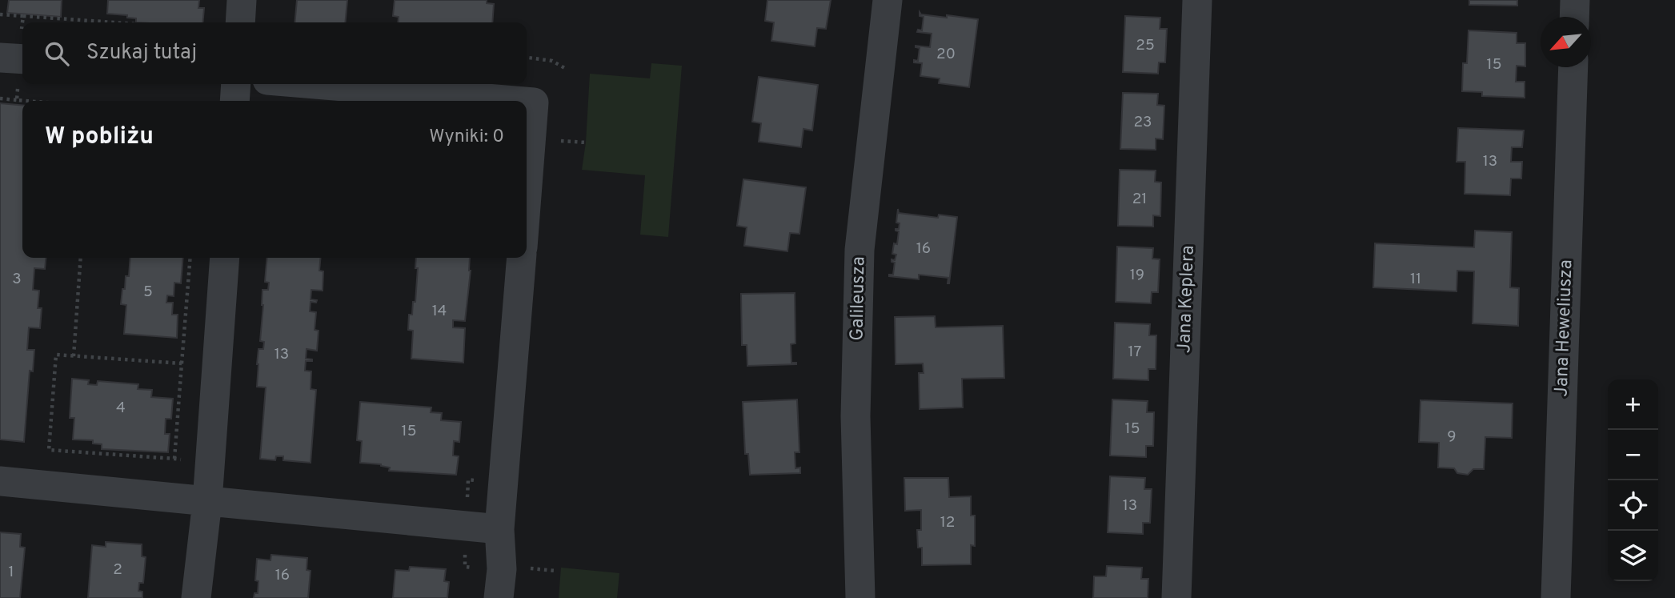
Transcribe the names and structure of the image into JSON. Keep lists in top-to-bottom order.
{
  "streets": {
    "street": ["Galileusza", "Jana Keplera", "Jana Heweliusza"]
  },
  "house_numbers": [
    "25",
    "20",
    "15",
    "23",
    "13",
    "21",
    "16",
    "19",
    "3",
    "11",
    "5",
    "14",
    "17",
    "13",
    "4",
    "15",
    "15",
    "9",
    "13",
    "12",
    "2",
    "1",
    "16"
  ],
  "north": "bottom left",
  "page": {
    "search": "Szukaj tutaj",
    "heading": ["W pobliżu", "Wyniki: 0"],
    "map_buttons": ["+", "−"]
  }
}
